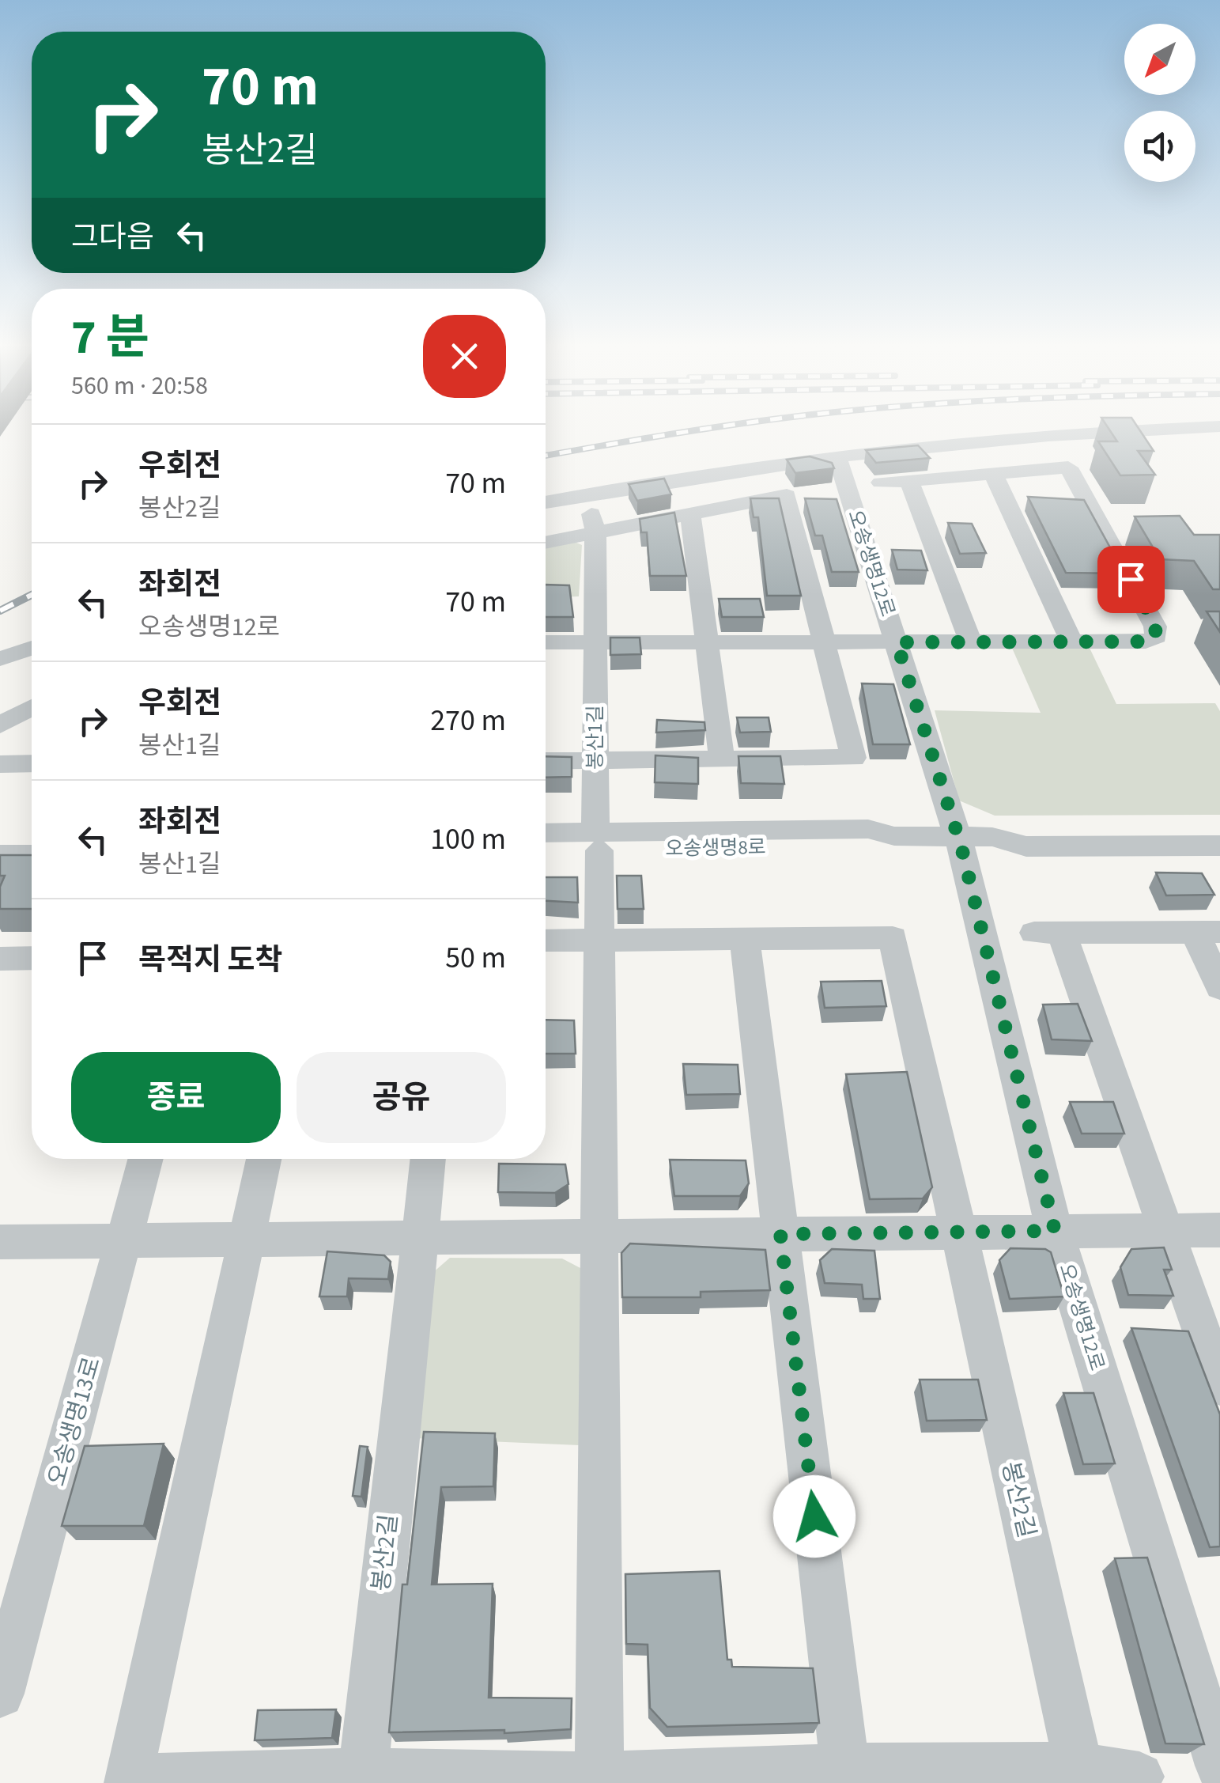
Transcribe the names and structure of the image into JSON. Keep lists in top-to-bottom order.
{
  "streets": {
    "street": [
      "오송생명12로",
      "봉산1길",
      "오송생명8로",
      "오송생명13로",
      "봉산2길"
    ]
  },
  "crossings": [
    ["오송생명12로", "오송생명8로"],
    ["봉산1길", "오송생명8로"]
  ],
  "north": "bottom left",
  "page": {
    "turn": ["70 m", "봉산2길"],
    "then": "그다음",
    "heading": ["7 분", "560 m · 20:58"],
    "list": [
      {
        "name": "우회전",
        "note": "봉산2길",
        "value": "70 m"
      },
      {
        "name": "좌회전",
        "note": "오송생명12로",
        "value": "70 m"
      },
      {
        "name": "우회전",
        "note": "봉산1길",
        "value": "270 m"
      },
      {
        "name": "좌회전",
        "note": "봉산1길",
        "value": "100 m"
      },
      {
        "name": "목적지 도착",
        "value": "50 m"
      }
    ],
    "buttons": ["종료", "공유"]
  }
}
